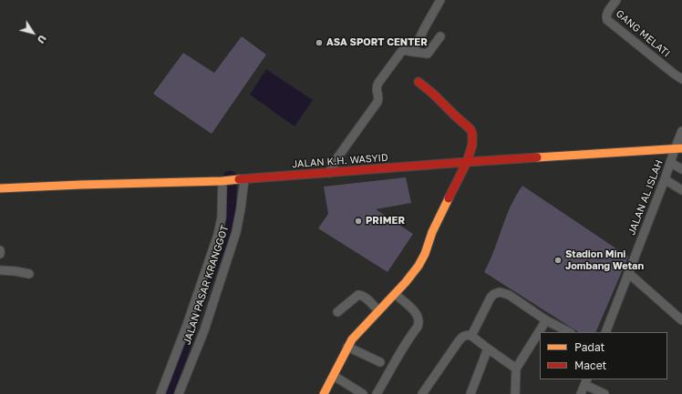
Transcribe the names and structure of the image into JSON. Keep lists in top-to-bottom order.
{
  "streets": {
    "street": [
      "GANG MELATI",
      "JALAN K.H. WASYID",
      "JALAN AL ISLAH",
      "JALAN PASAR KRANGGOT"
    ]
  },
  "crossings": [
    ["JALAN K.H. WASYID", "JALAN AL ISLAH"],
    ["JALAN K.H. WASYID", "JALAN PASAR KRANGGOT"]
  ],
  "places": ["ASA SPORT CENTER", "PRIMER", "Stadion Mini Jombang Wetan"],
  "legend": ["Padat", "Macet"],
  "north": "bottom right"
}
